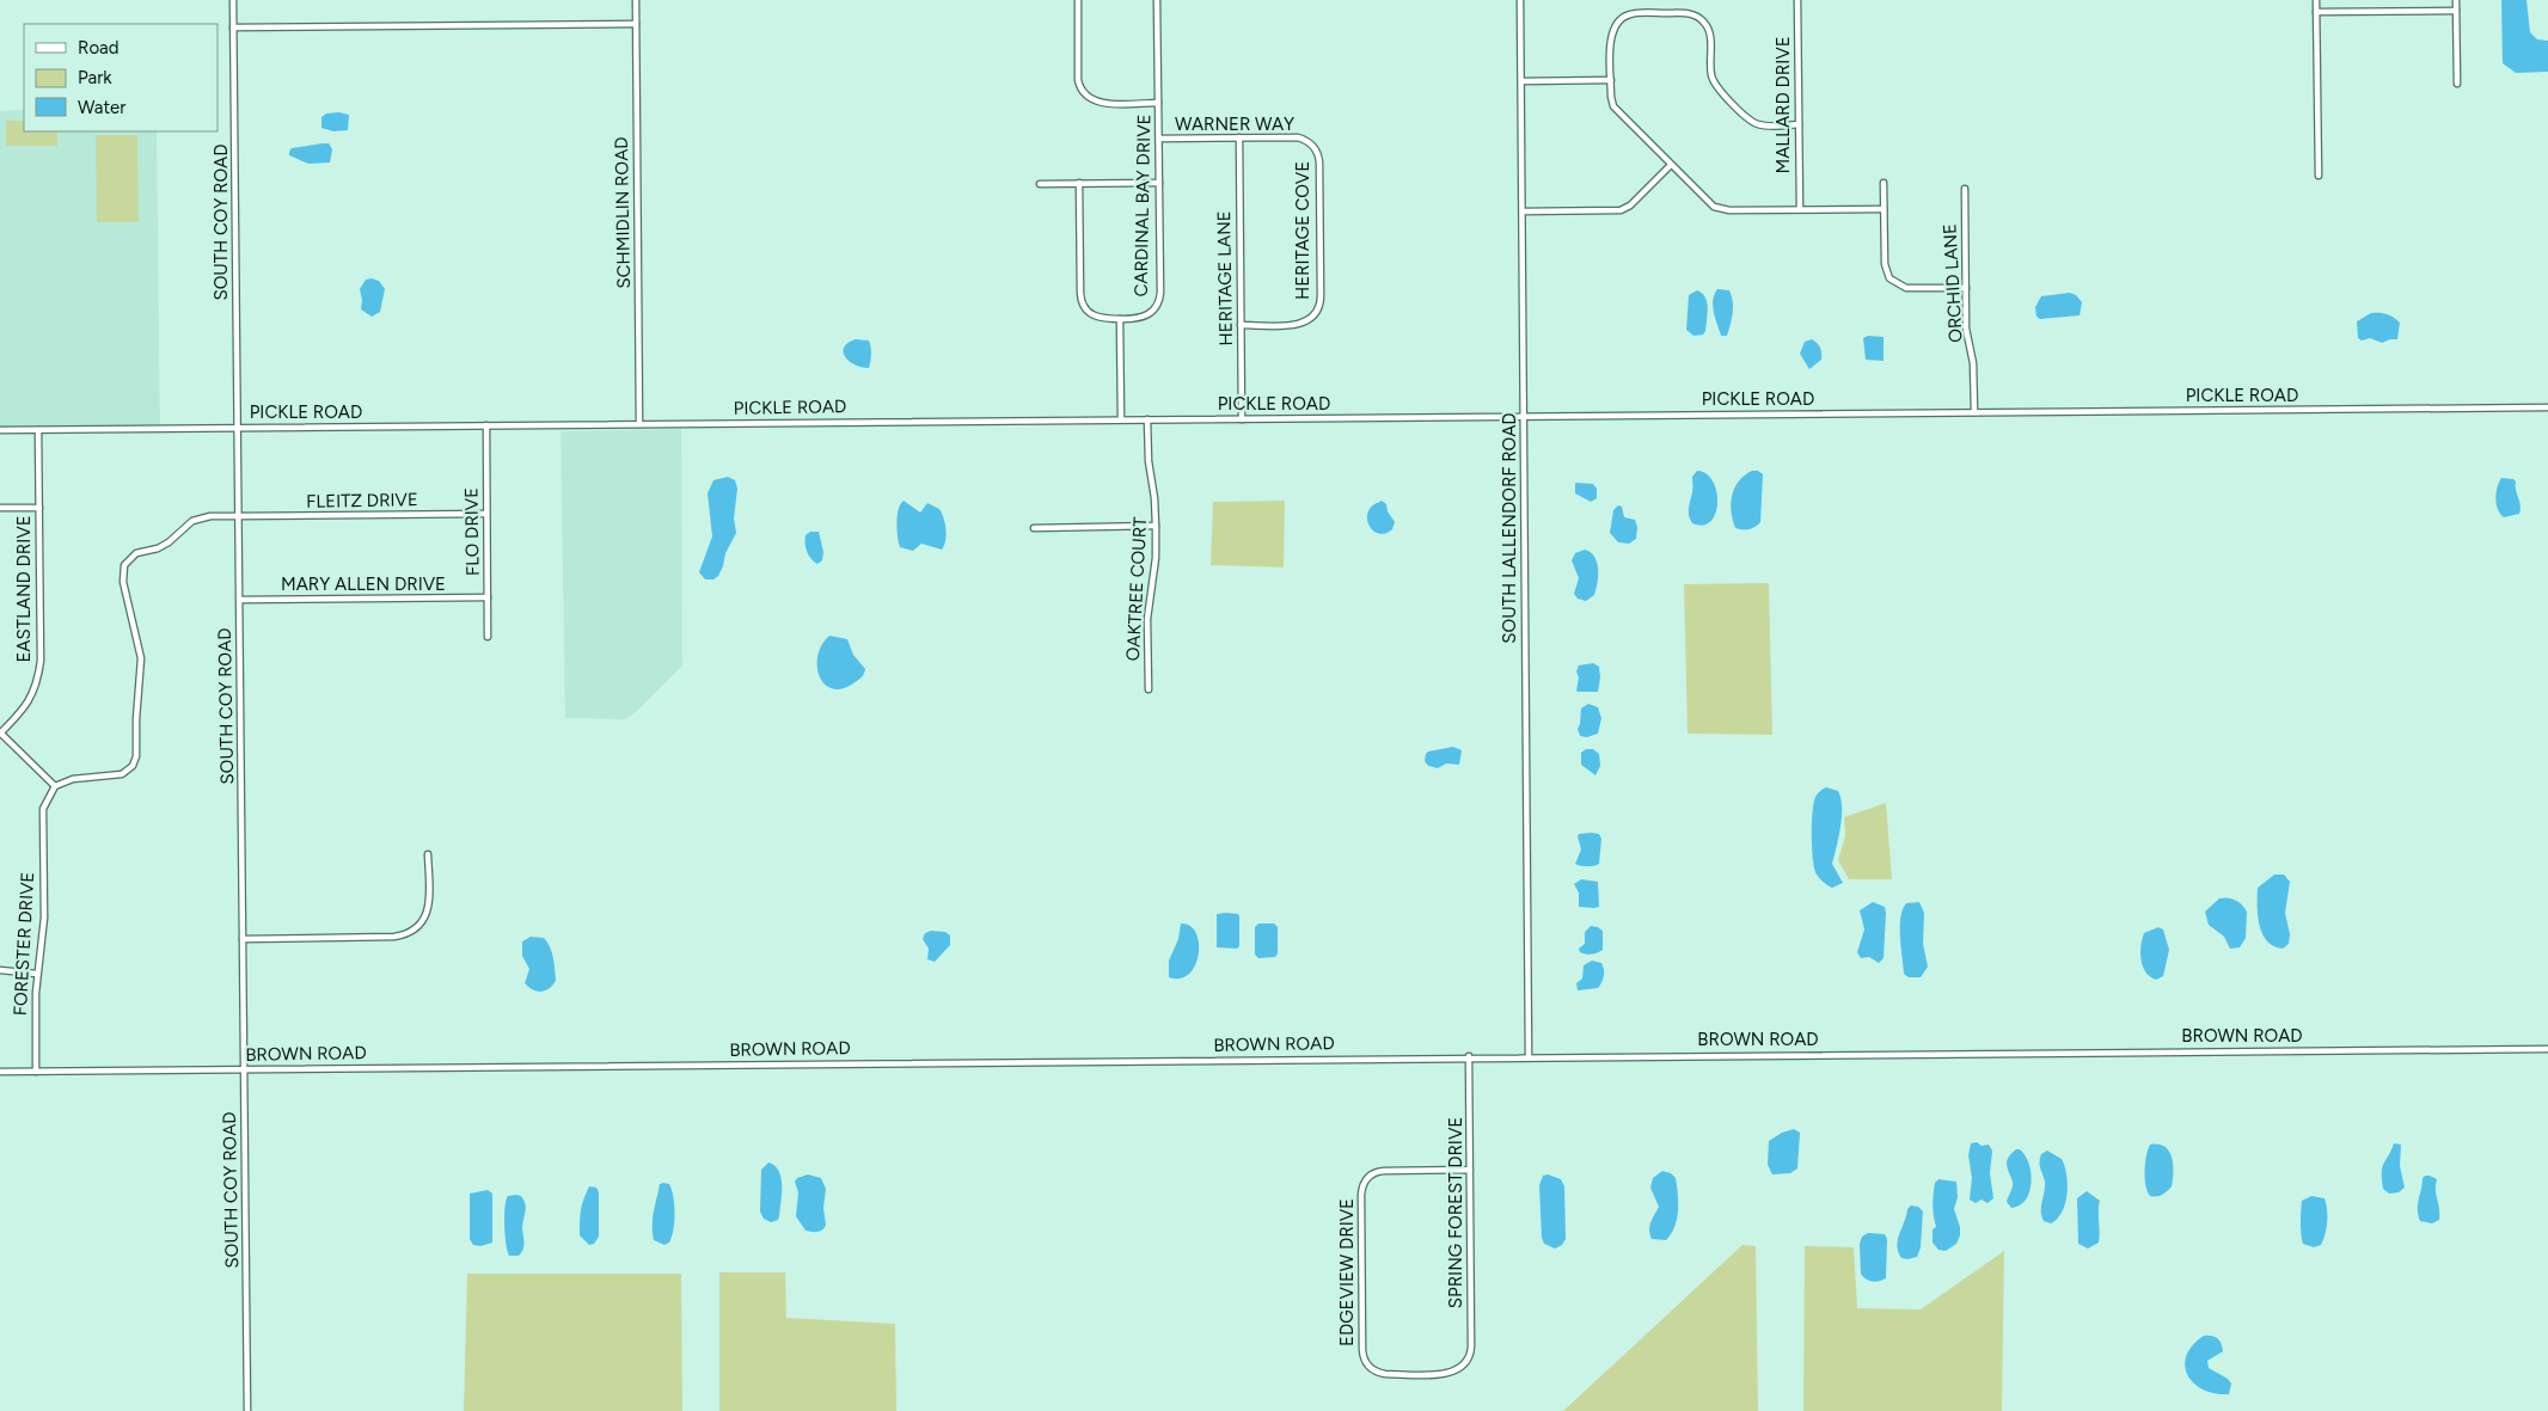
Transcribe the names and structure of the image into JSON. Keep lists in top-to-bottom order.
{
  "streets": {
    "street": [
      "MALLARD DRIVE",
      "WARNER WAY",
      "CARDINAL BAY DRIVE",
      "SCHMIDLIN ROAD",
      "SOUTH COY ROAD",
      "HERITAGE COVE",
      "HERITAGE LANE",
      "ORCHID LANE",
      "PICKLE ROAD",
      "FLEITZ DRIVE",
      "SOUTH LALLENDORF ROAD",
      "FLO DRIVE",
      "MARY ALLEN DRIVE",
      "EASTLAND DRIVE",
      "OAKTREE COURT",
      "FORESTER DRIVE",
      "BROWN ROAD",
      "SPRING FOREST DRIVE",
      "EDGEVIEW DRIVE"
    ]
  },
  "crossings": [
    ["WARNER WAY", "CARDINAL BAY DRIVE"],
    ["WARNER WAY", "HERITAGE COVE"],
    ["WARNER WAY", "HERITAGE LANE"],
    ["CARDINAL BAY DRIVE", "PICKLE ROAD"],
    ["SCHMIDLIN ROAD", "PICKLE ROAD"],
    ["SOUTH COY ROAD", "PICKLE ROAD"],
    ["SOUTH COY ROAD", "FLEITZ DRIVE"],
    ["SOUTH COY ROAD", "MARY ALLEN DRIVE"],
    ["SOUTH COY ROAD", "BROWN ROAD"],
    ["HERITAGE COVE", "HERITAGE LANE"],
    ["HERITAGE LANE", "PICKLE ROAD"],
    ["ORCHID LANE", "PICKLE ROAD"],
    ["PICKLE ROAD", "SOUTH LALLENDORF ROAD"],
    ["PICKLE ROAD", "FLO DRIVE"],
    ["PICKLE ROAD", "EASTLAND DRIVE"],
    ["PICKLE ROAD", "OAKTREE COURT"],
    ["FLEITZ DRIVE", "FLO DRIVE"],
    ["FLEITZ DRIVE", "FORESTER DRIVE"],
    ["SOUTH LALLENDORF ROAD", "BROWN ROAD"],
    ["FLO DRIVE", "MARY ALLEN DRIVE"],
    ["FORESTER DRIVE", "BROWN ROAD"],
    ["BROWN ROAD", "SPRING FOREST DRIVE"],
    ["SPRING FOREST DRIVE", "EDGEVIEW DRIVE"]
  ],
  "legend": ["Road", "Park", "Water"]
}
